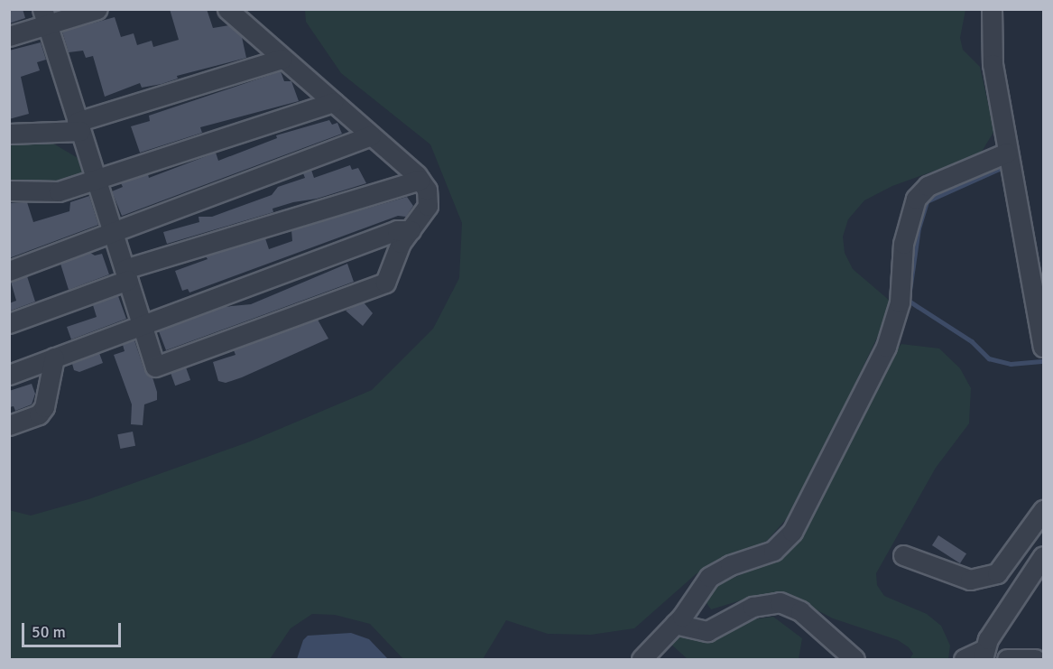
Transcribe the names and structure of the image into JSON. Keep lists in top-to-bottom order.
{
  "scale_bar": "50 m"
}
